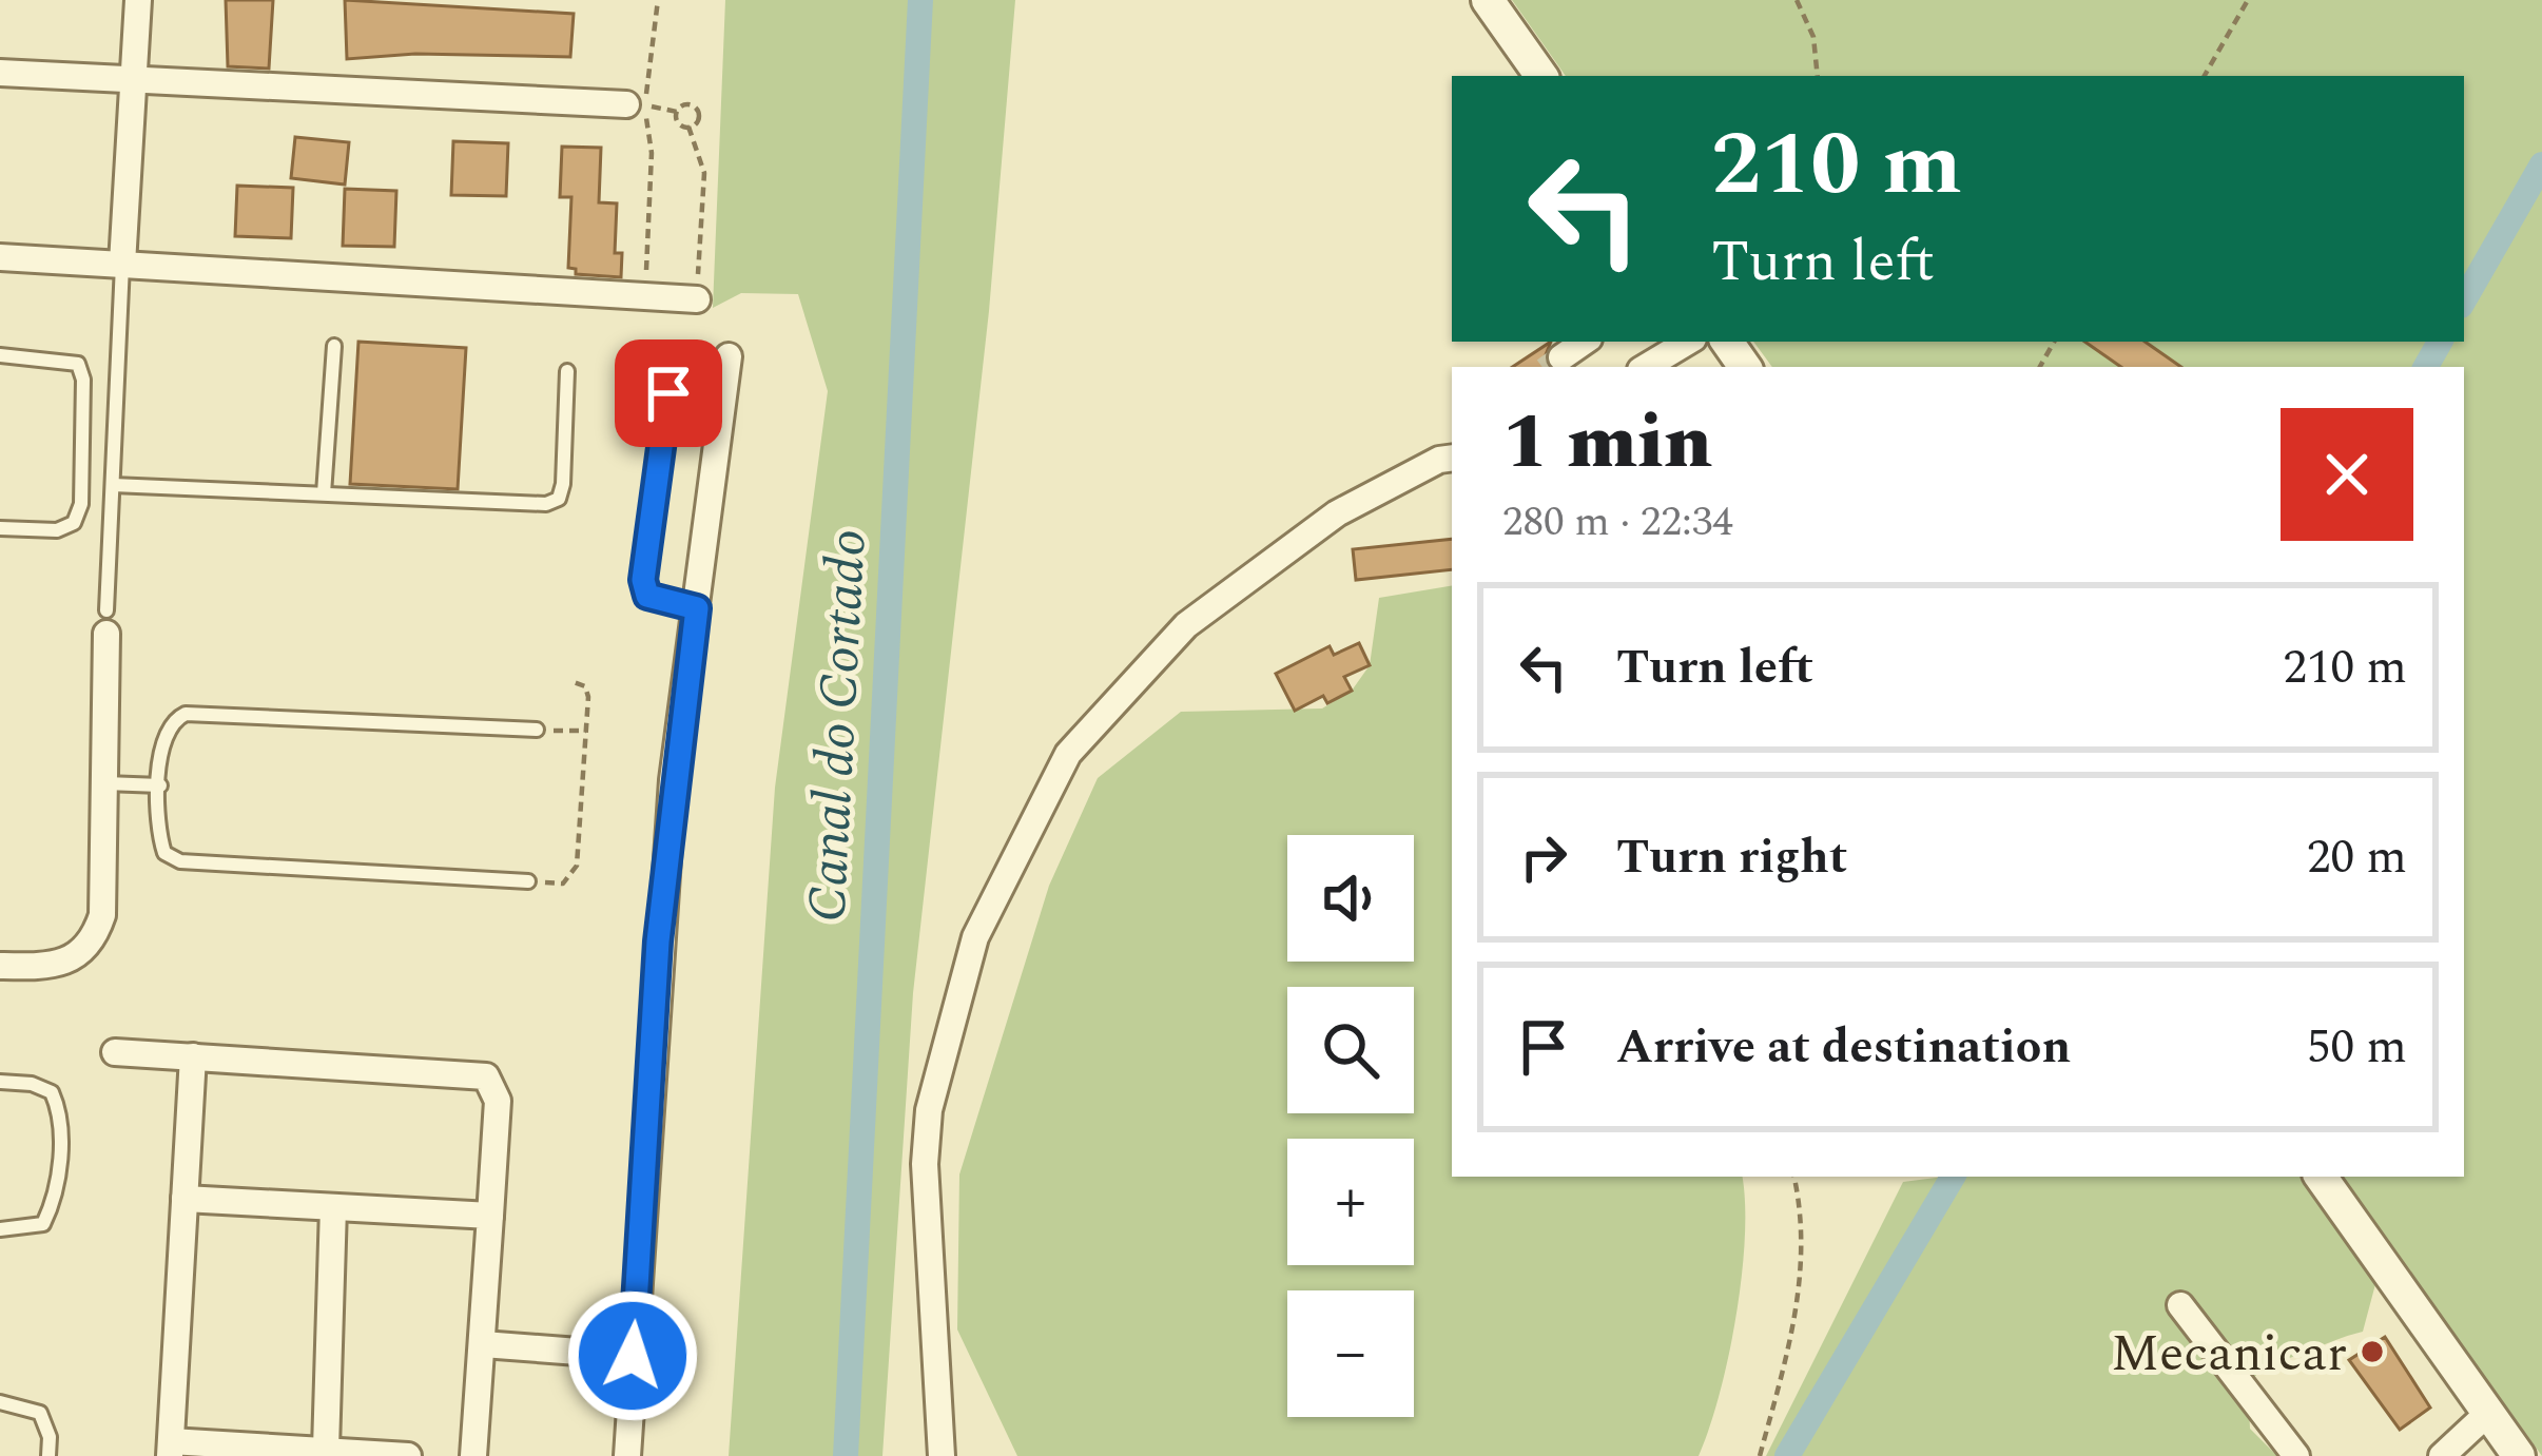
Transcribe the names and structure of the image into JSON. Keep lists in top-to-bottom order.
{
  "water": ["Canal do Cortado"],
  "places": ["Mecanicar"],
  "page": {
    "turn": ["210 m", "Turn left"],
    "heading": ["1 min", "280 m · 22:34"],
    "list": [
      {
        "name": "Turn left",
        "value": "210 m"
      },
      {
        "name": "Turn right",
        "value": "20 m"
      },
      {
        "name": "Arrive at destination",
        "value": "50 m"
      }
    ],
    "map_buttons": ["+", "−"]
  }
}
